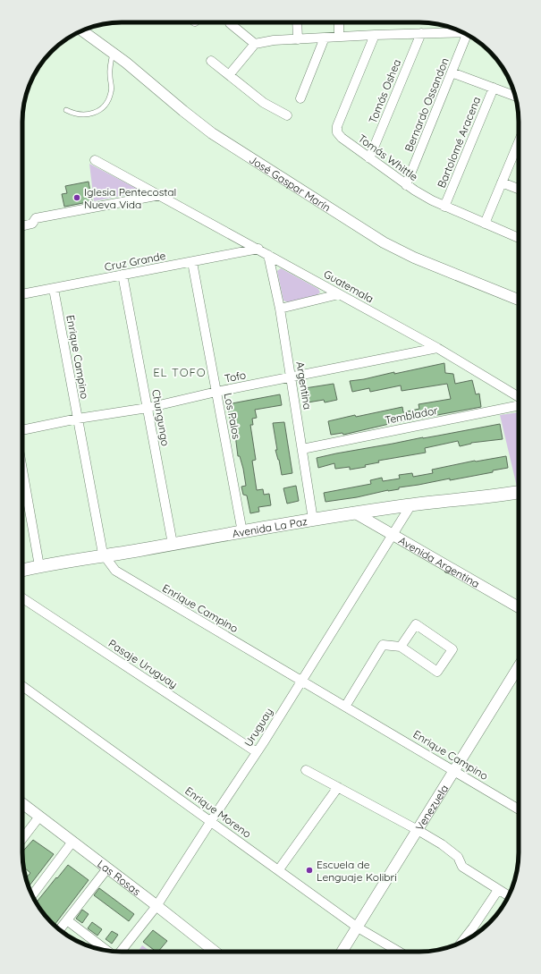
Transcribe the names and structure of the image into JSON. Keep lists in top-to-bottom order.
{
  "streets": {
    "main road": ["Avenida La Paz"],
    "street": [
      "Tomás Oshea",
      "Bernardo Ossandon",
      "Bartolomé Aracena",
      "Tomás Whittle",
      "José Gaspar Marín",
      "Cruz Grande",
      "Guatemala",
      "Enrique Campino",
      "Tofo",
      "Argentina",
      "Temblador",
      "Los Palos",
      "Chungungo",
      "Avenida Argentina",
      "Pasaje Uruguay",
      "Uruguay",
      "Venezuela",
      "Enrique Moreno",
      "Las Rosas"
    ]
  },
  "crossings": [
    ["Tomás Oshea", "Tomás Whittle"],
    ["Bernardo Ossandon", "Tomás Whittle"],
    ["Bartolomé Aracena", "Tomás Whittle"],
    ["Cruz Grande", "Guatemala"],
    ["Cruz Grande", "Enrique Campino"],
    ["Cruz Grande", "Los Palos"],
    ["Cruz Grande", "Chungungo"],
    ["Guatemala", "Tofo"],
    ["Guatemala", "Argentina"],
    ["Enrique Campino", "Tofo"],
    ["Enrique Campino", "Avenida La Paz"],
    ["Enrique Campino", "Uruguay"],
    ["Enrique Campino", "Venezuela"],
    ["Tofo", "Argentina"],
    ["Tofo", "Los Palos"],
    ["Tofo", "Chungungo"],
    ["Argentina", "Temblador"],
    ["Argentina", "Avenida La Paz"],
    ["Los Palos", "Avenida La Paz"],
    ["Chungungo", "Avenida La Paz"],
    ["Avenida La Paz", "Avenida Argentina"],
    ["Avenida La Paz", "Uruguay"],
    ["Avenida Argentina", "Uruguay"],
    ["Pasaje Uruguay", "Uruguay"],
    ["Uruguay", "Enrique Moreno"],
    ["Uruguay", "Las Rosas"],
    ["Venezuela", "Enrique Moreno"]
  ],
  "districts": ["EL TOFO"],
  "places": ["Iglesia Pentecostal Nueva Vida", "Escuela de Lenguaje Kolibri"]
}
